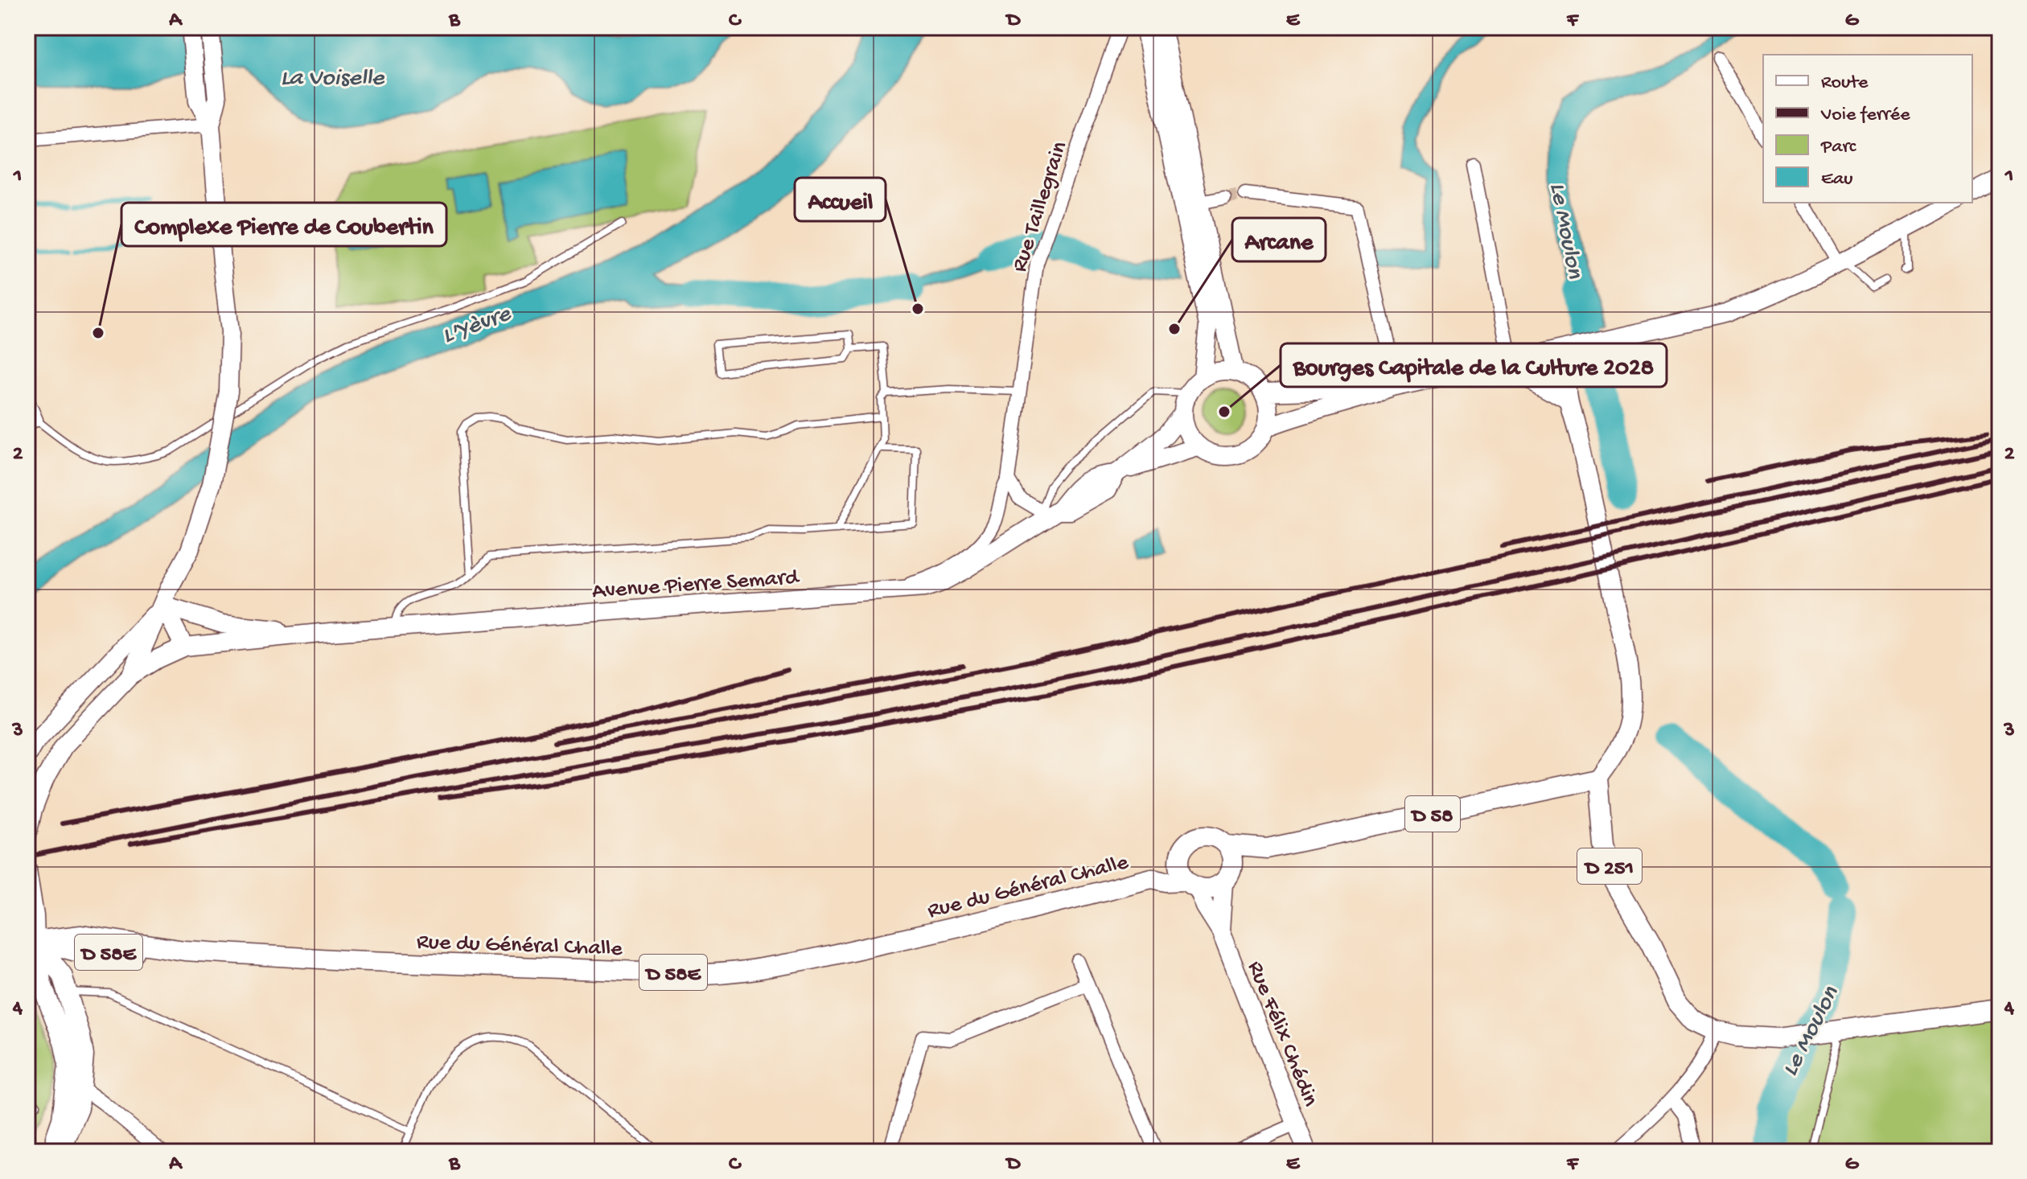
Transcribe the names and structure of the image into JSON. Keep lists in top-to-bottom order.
{
  "streets": {
    "main road": [
      "Avenue Pierre Semard",
      "D 58",
      "D 251",
      "Rue du Général Challe",
      "D 58E",
      "Rue Félix Chédin"
    ],
    "street": ["Rue Taillegrain"]
  },
  "crossings": [
    ["Rue Taillegrain", "Avenue Pierre Semard"],
    ["D 58", "D 251"],
    ["D 58", "Rue du Général Challe"],
    ["D 58", "Rue Félix Chédin"],
    ["Rue du Général Challe", "Rue Félix Chédin"]
  ],
  "water": ["La Voiselle", "Le Moulon", "L'Yèvre"],
  "places": [
    "Accueil",
    "Arcane",
    "Complexe Pierre de Coubertin",
    "Bourges Capitale de la Culture 2028"
  ],
  "legend": [
    "Route",
    "Voie ferrée",
    "Parc",
    "Eau"
  ],
  "grid": {
    "columns": [
      "A",
      "B",
      "C",
      "D",
      "E",
      "F",
      "G"
    ],
    "rows": [
      "1",
      "2",
      "3",
      "4"
    ]
  }
}
